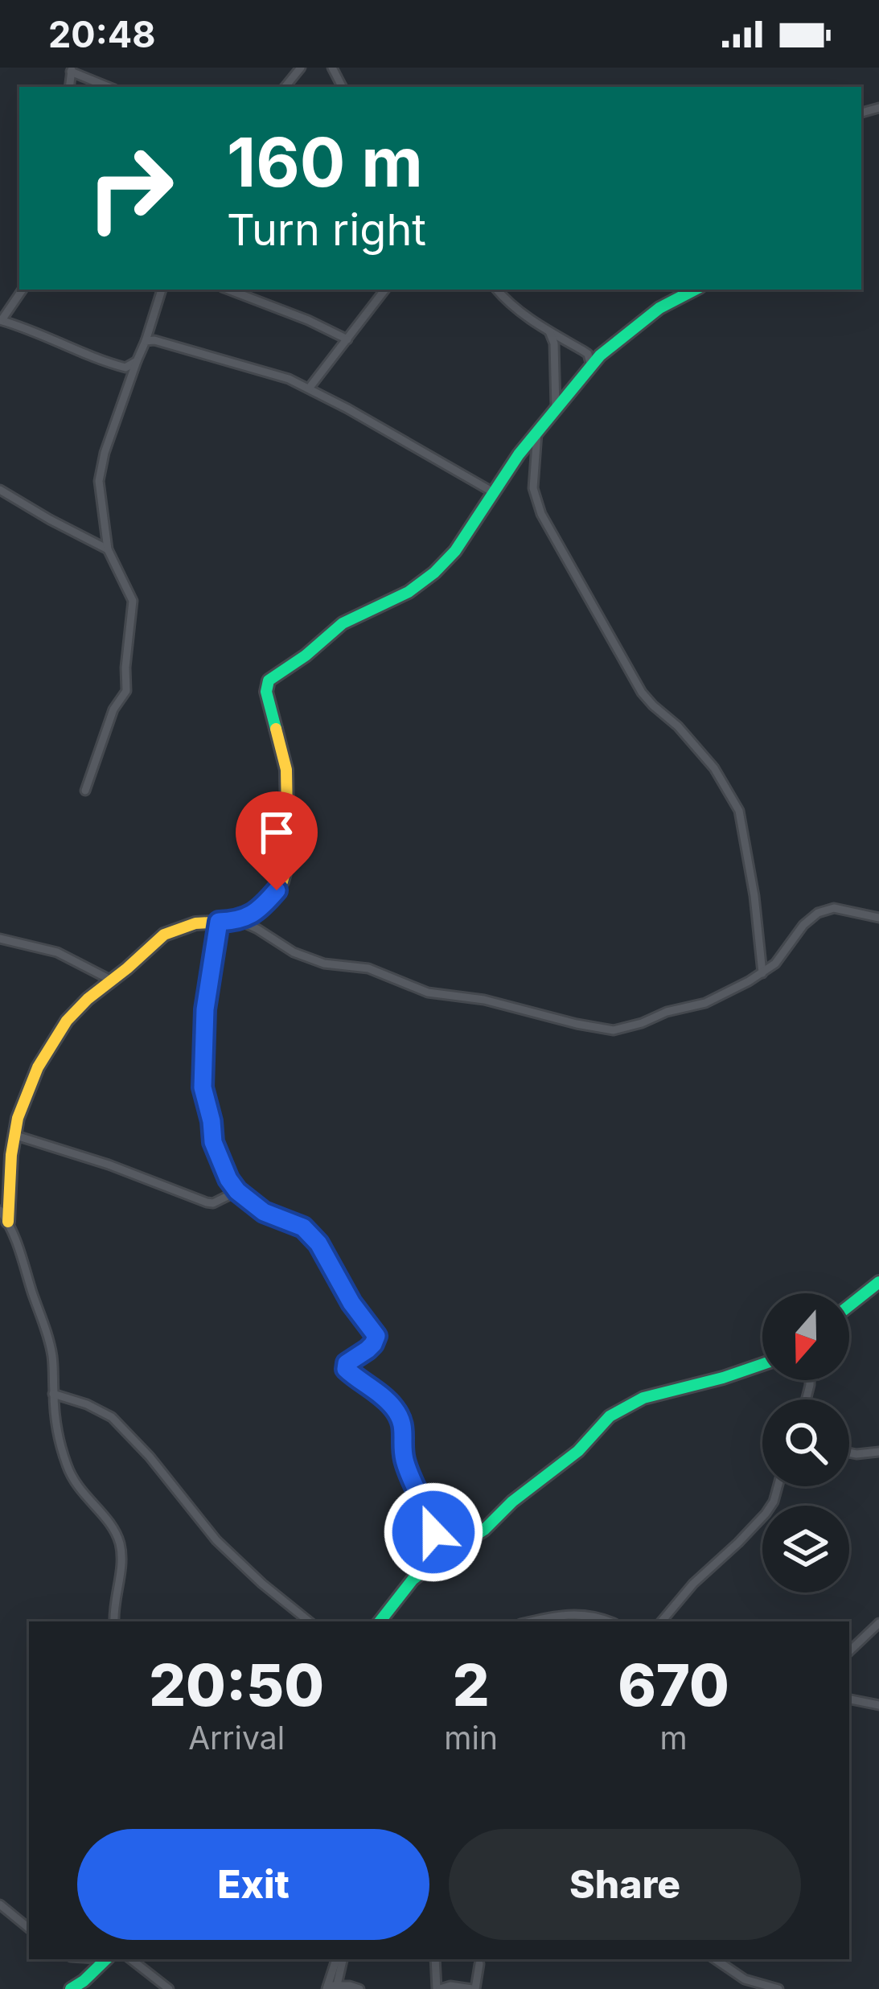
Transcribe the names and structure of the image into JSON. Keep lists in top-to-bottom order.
{
  "north": "bottom",
  "page": {
    "status": "20:48",
    "turn": ["160 m", "Turn right"],
    "eta": [
      "20:50",
      "Arrival",
      "2",
      "min",
      "670",
      "m"
    ],
    "buttons": ["Exit", "Share"]
  }
}
